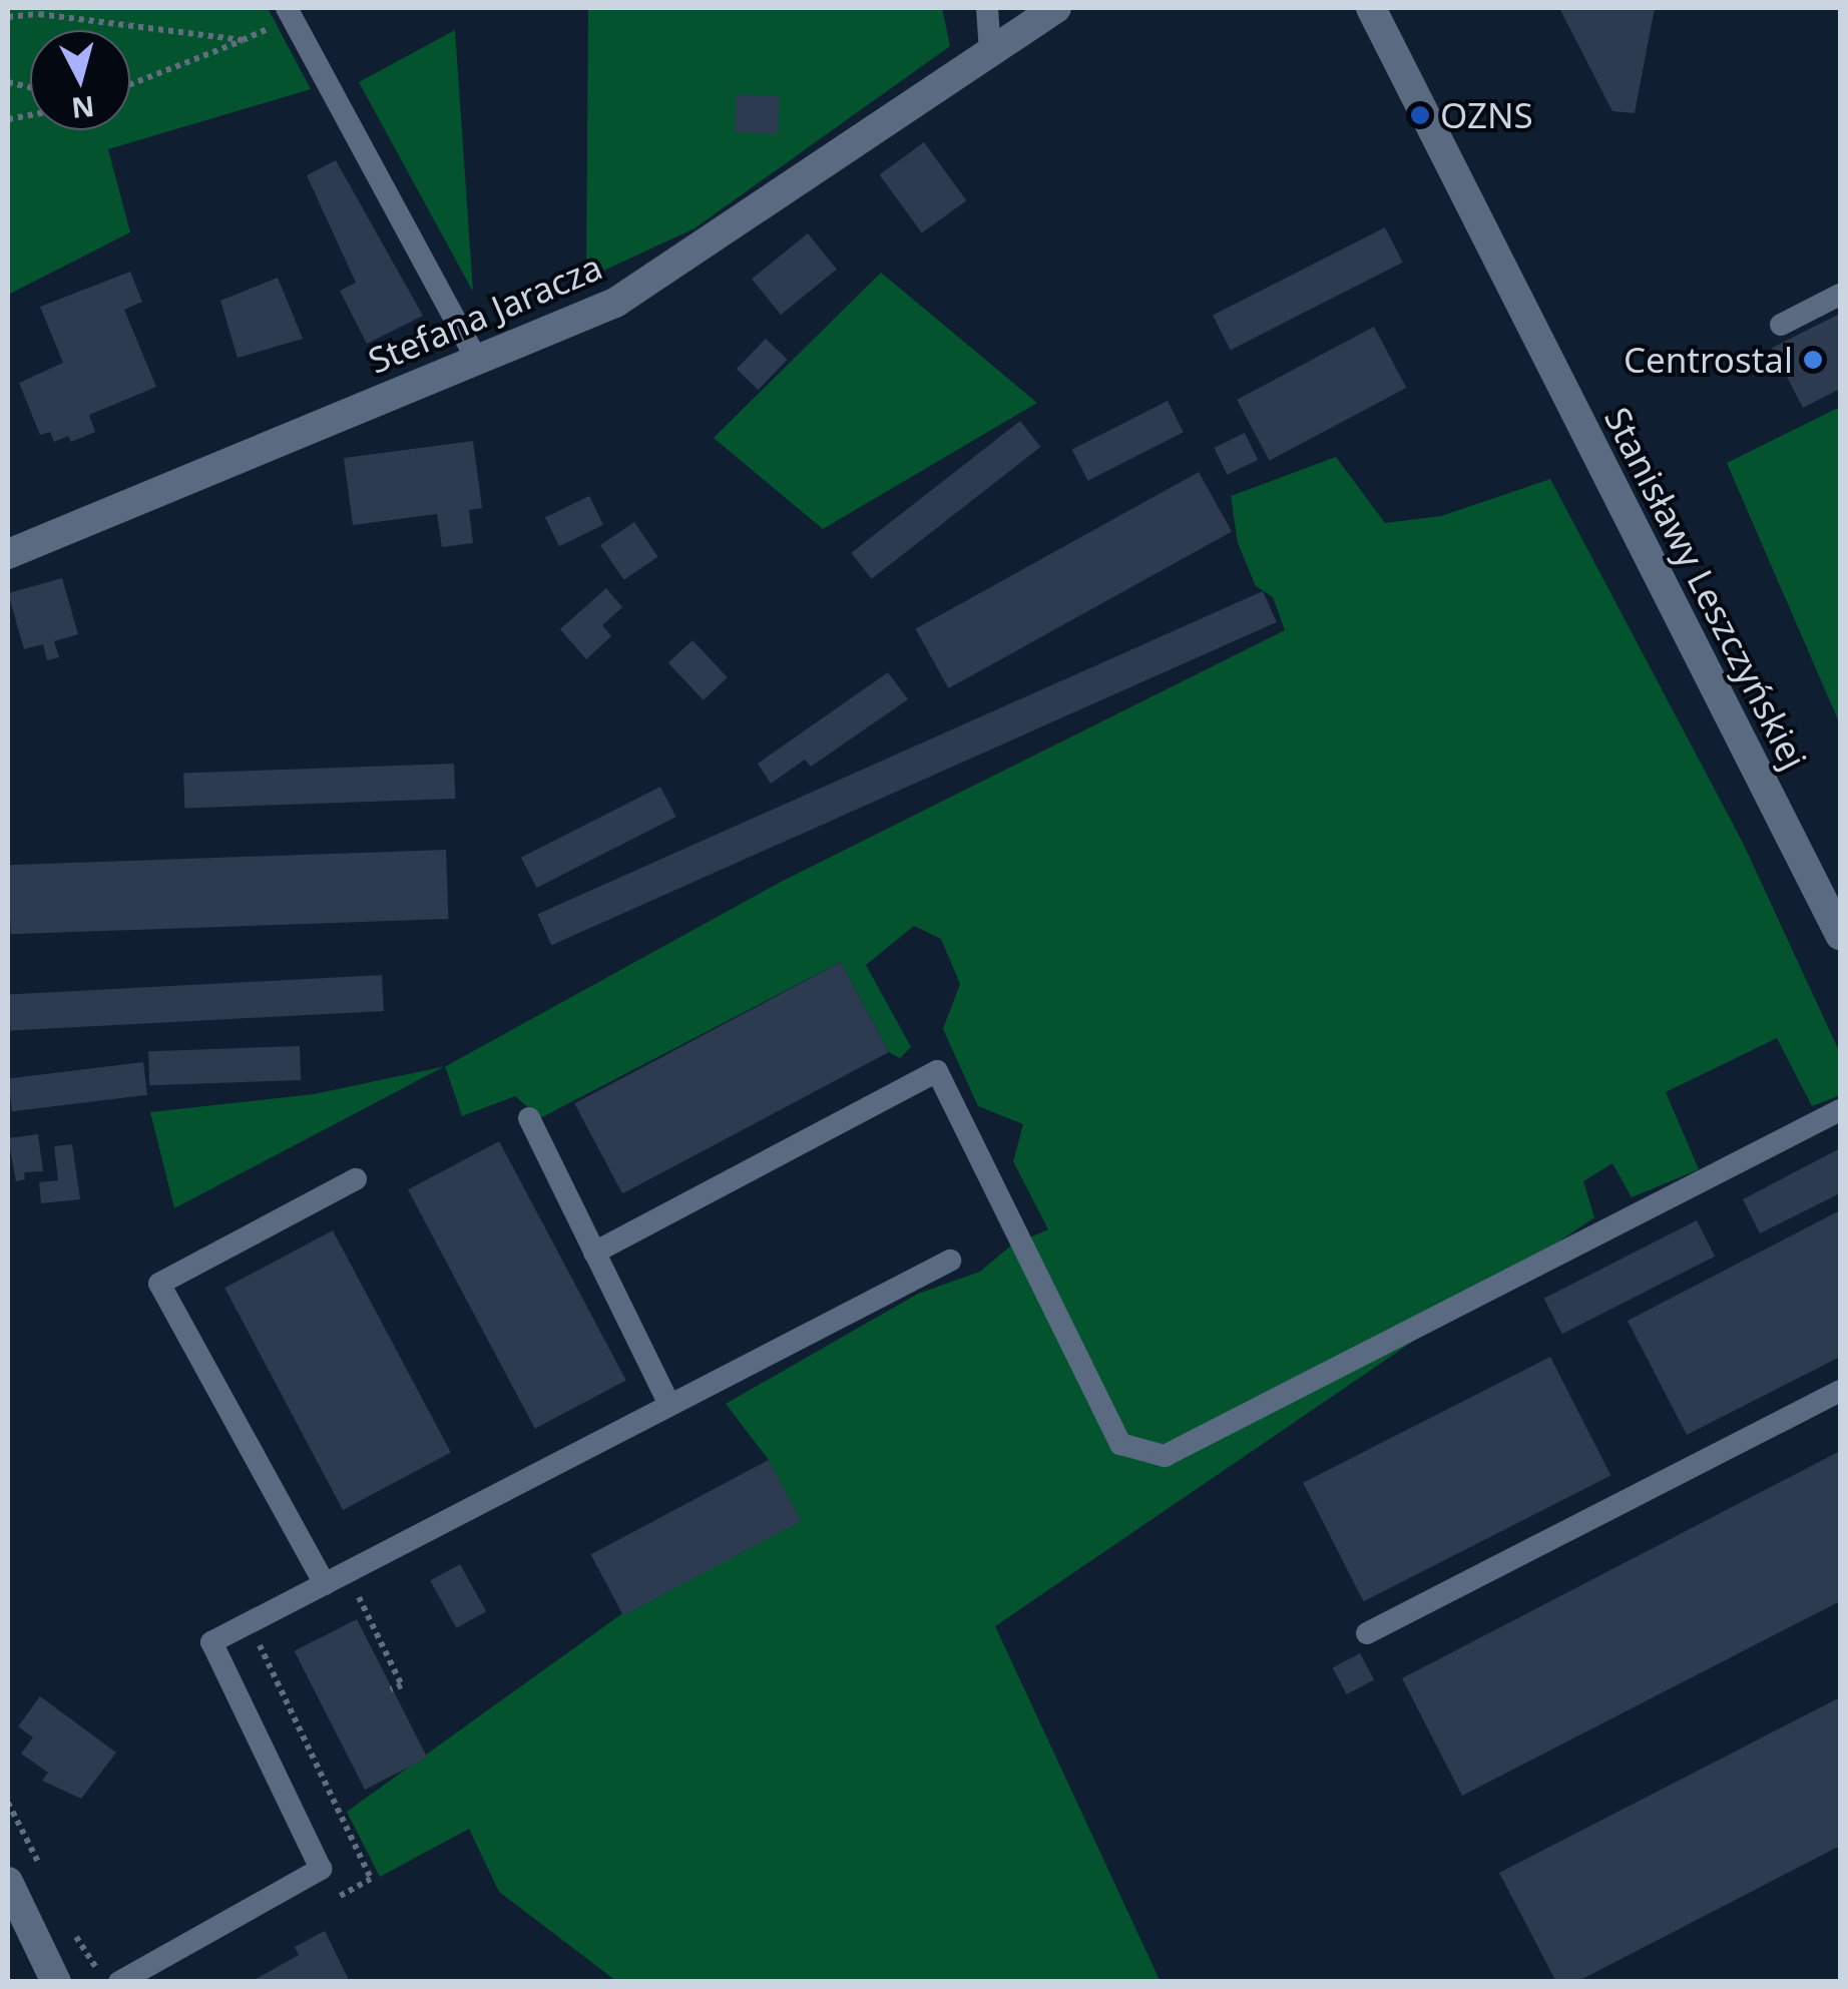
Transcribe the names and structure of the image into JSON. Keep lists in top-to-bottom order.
{
  "streets": {
    "street": ["Stefana Jaracza", "Stanisławy Leszczyńskiej"]
  },
  "places": ["OZNS", "Centrostal"],
  "north": "bottom"
}
